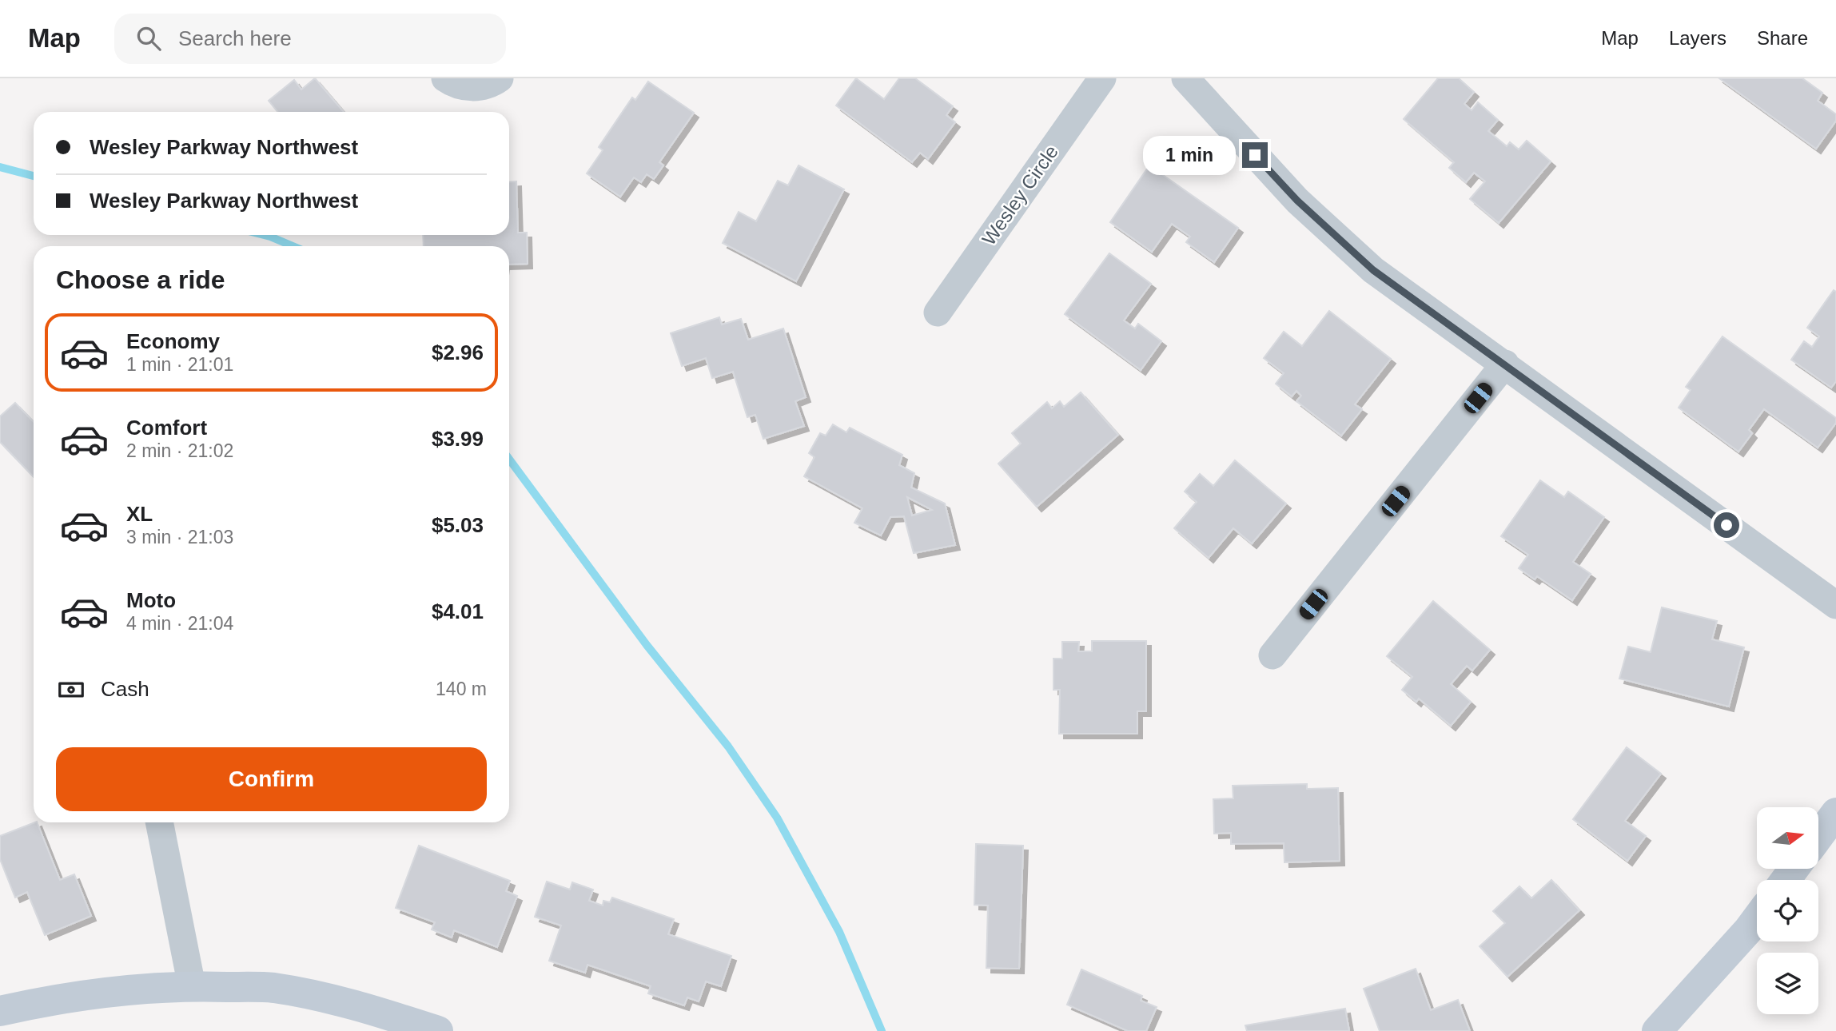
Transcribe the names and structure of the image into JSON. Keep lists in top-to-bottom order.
{
  "streets": {
    "street": ["Wesley Circle"]
  },
  "north": "right",
  "page": {
    "header": "Map",
    "search": "Search here",
    "nav": ["Map", "Layers", "Share"],
    "banner": ["Wesley Parkway Northwest", "Wesley Parkway Northwest"],
    "bubble": "1 min",
    "heading": "Choose a ride",
    "list": [
      {
        "name": "Economy",
        "note": "1 min · 21:01",
        "value": "$2.96"
      },
      {
        "name": "Comfort",
        "note": "2 min · 21:02",
        "value": "$3.99"
      },
      {
        "name": "XL",
        "note": "3 min · 21:03",
        "value": "$5.03"
      },
      {
        "name": "Moto",
        "note": "4 min · 21:04",
        "value": "$4.01"
      }
    ],
    "pay": ["Cash", "140 m"],
    "buttons": "Confirm"
  }
}
